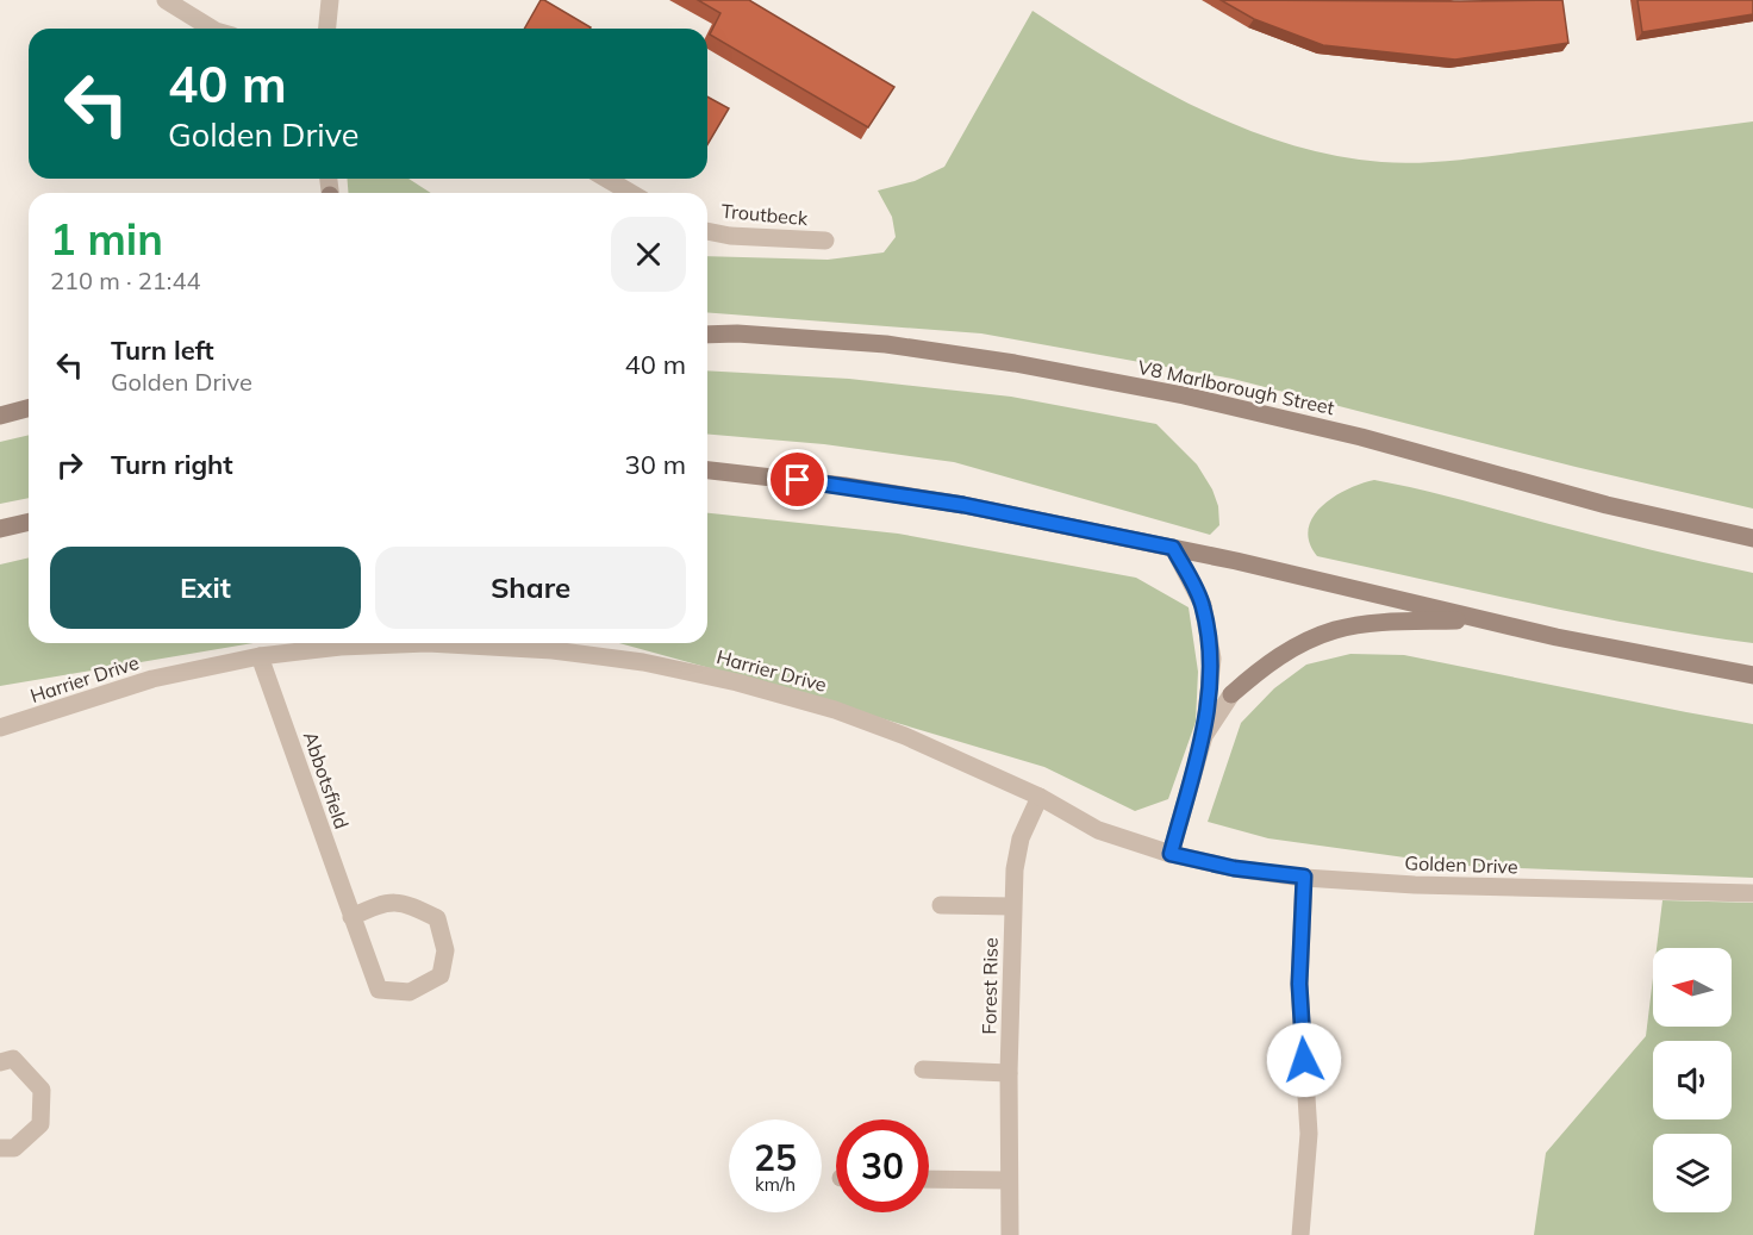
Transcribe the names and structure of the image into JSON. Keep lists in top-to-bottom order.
{
  "streets": {
    "main road": ["V8 Marlborough Street"],
    "street": [
      "Troutbeck",
      "Harrier Drive",
      "Abbotsfield",
      "Golden Drive",
      "Forest Rise"
    ]
  },
  "crossings": [
    ["Harrier Drive", "Abbotsfield"],
    ["Harrier Drive", "Golden Drive"],
    ["Harrier Drive", "Forest Rise"]
  ],
  "north": "left",
  "page": {
    "turn": ["40 m", "Golden Drive"],
    "heading": ["1 min", "210 m · 21:44"],
    "list": [
      {
        "name": "Turn left",
        "note": "Golden Drive",
        "value": "40 m"
      },
      {
        "name": "Turn right",
        "value": "30 m"
      }
    ],
    "buttons": ["Exit", "Share"],
    "speed": "25 km/h",
    "limit": "30"
  }
}
